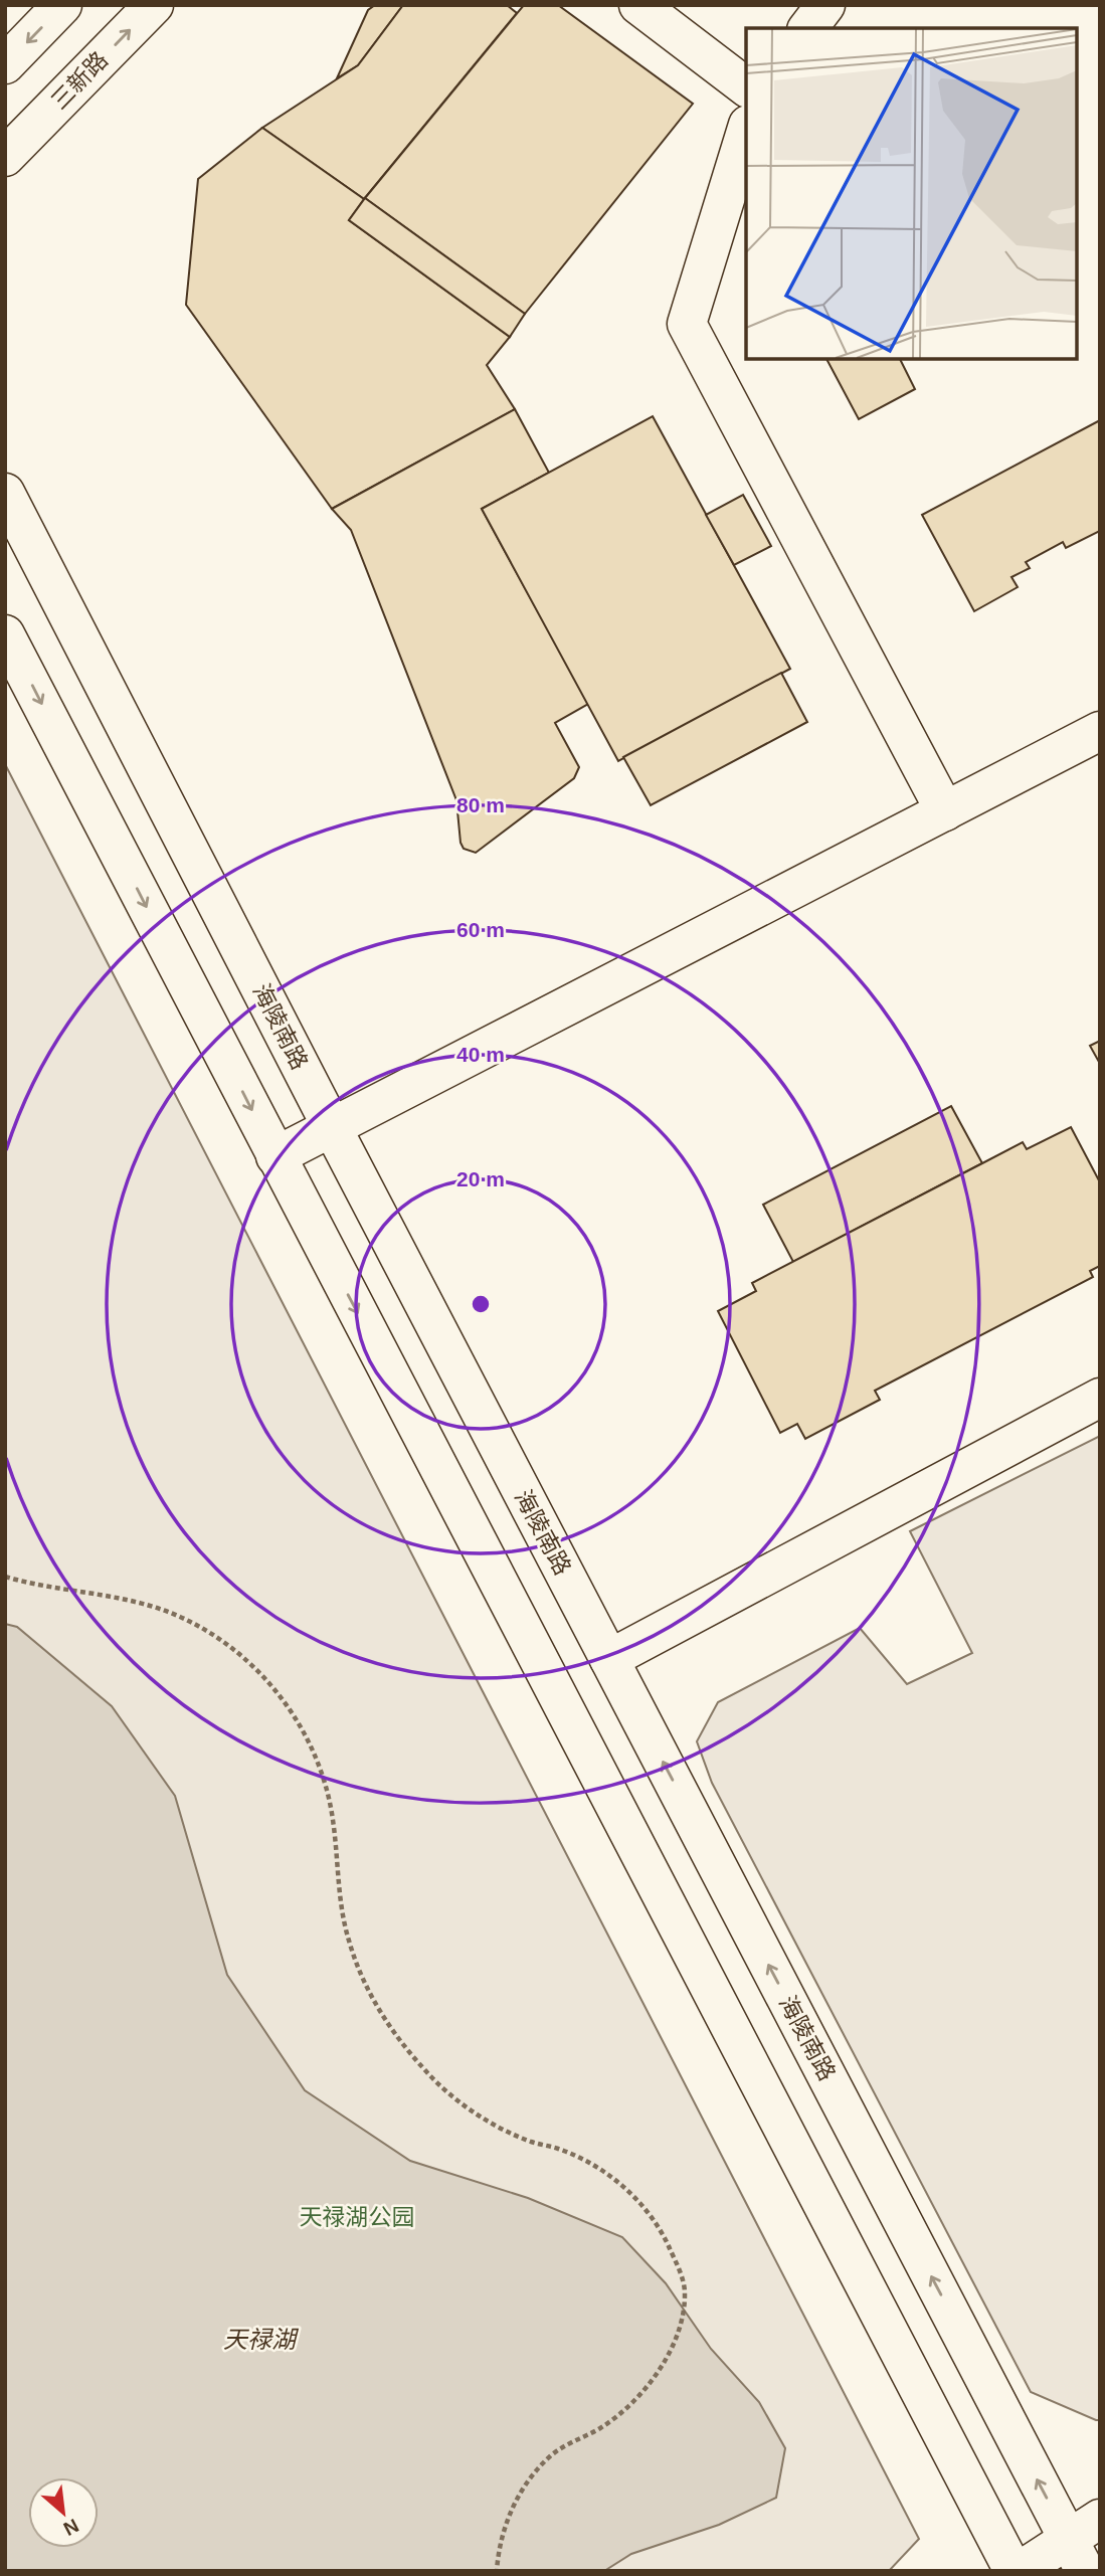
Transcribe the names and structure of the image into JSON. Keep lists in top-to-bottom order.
{
  "streets": {
    "main road": ["三新路", "海陵南路"]
  },
  "water": ["天禄湖"],
  "parks": ["天禄湖公园"],
  "north": "bottom right",
  "rings": [
    "80 m",
    "60 m",
    "40 m",
    "20 m"
  ]
}
